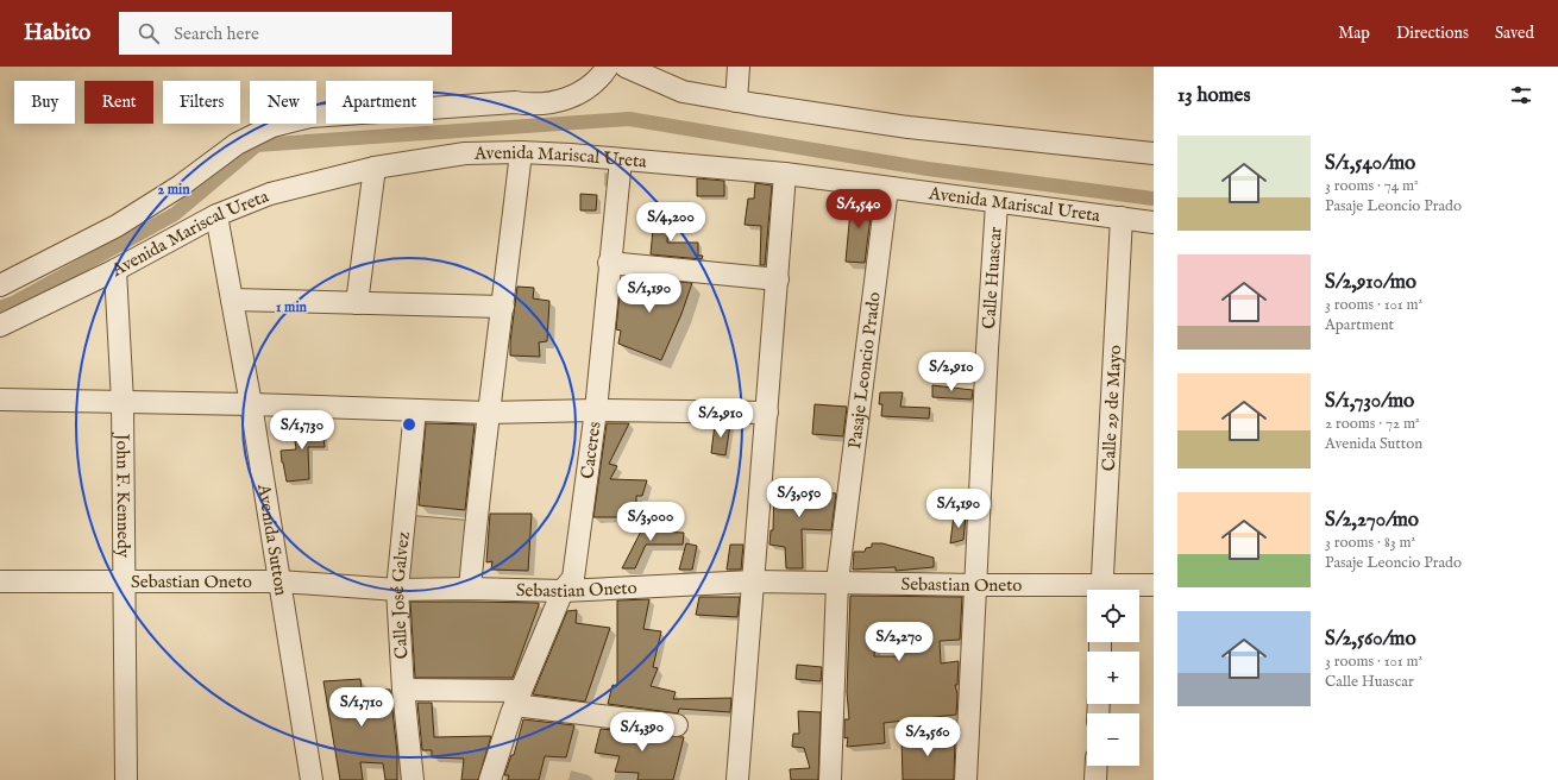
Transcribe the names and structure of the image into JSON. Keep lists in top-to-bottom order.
{
  "streets": {
    "street": [
      "Avenida Mariscal Ureta",
      "Calle Huascar",
      "Pasaje Leoncio Prado",
      "Calle 29 de Mayo",
      "Caceres",
      "John F. Kennedy",
      "Avenida Sutton",
      "Sebastian Oneto",
      "Calle José Galvez"
    ]
  },
  "crossings": [
    ["Avenida Mariscal Ureta", "Calle Huascar"],
    ["Avenida Mariscal Ureta", "Pasaje Leoncio Prado"],
    ["Avenida Mariscal Ureta", "Calle 29 de Mayo"],
    ["Avenida Mariscal Ureta", "Caceres"],
    ["Avenida Mariscal Ureta", "John F. Kennedy"],
    ["Avenida Mariscal Ureta", "Avenida Sutton"],
    ["Calle Huascar", "Sebastian Oneto"],
    ["Pasaje Leoncio Prado", "Sebastian Oneto"],
    ["Caceres", "Sebastian Oneto"],
    ["John F. Kennedy", "Sebastian Oneto"],
    ["Avenida Sutton", "Sebastian Oneto"],
    ["Sebastian Oneto", "Calle José Galvez"]
  ],
  "page": {
    "header": "Habito",
    "search": "Search here",
    "nav": ["Map", "Directions", "Saved"],
    "heading": "13 homes",
    "chip": [
      "Buy",
      "Rent",
      "Filters",
      "New",
      "Apartment"
    ],
    "list": [
      {
        "name": "S/1,540/mo",
        "note": "3 rooms · 74 m² · Pasaje Leoncio Prado"
      },
      {
        "name": "S/2,910/mo",
        "note": "3 rooms · 101 m² · Apartment"
      },
      {
        "name": "S/1,730/mo",
        "note": "2 rooms · 72 m² · Avenida Sutton"
      },
      {
        "name": "S/2,270/mo",
        "note": "3 rooms · 83 m² · Pasaje Leoncio Prado"
      },
      {
        "name": "S/2,560/mo",
        "note": "3 rooms · 101 m² · Calle Huascar"
      }
    ],
    "price": [
      "S/1,540",
      "S/4,200",
      "S/1,190",
      "S/2,910",
      "S/2,910",
      "S/1,730",
      "S/3,050",
      "S/1,190",
      "S/3,000",
      "S/2,270",
      "S/1,710",
      "S/1,390",
      "S/2,560"
    ],
    "map_buttons": ["+", "−"]
  },
  "rings": ["2 min", "1 min"]
}
